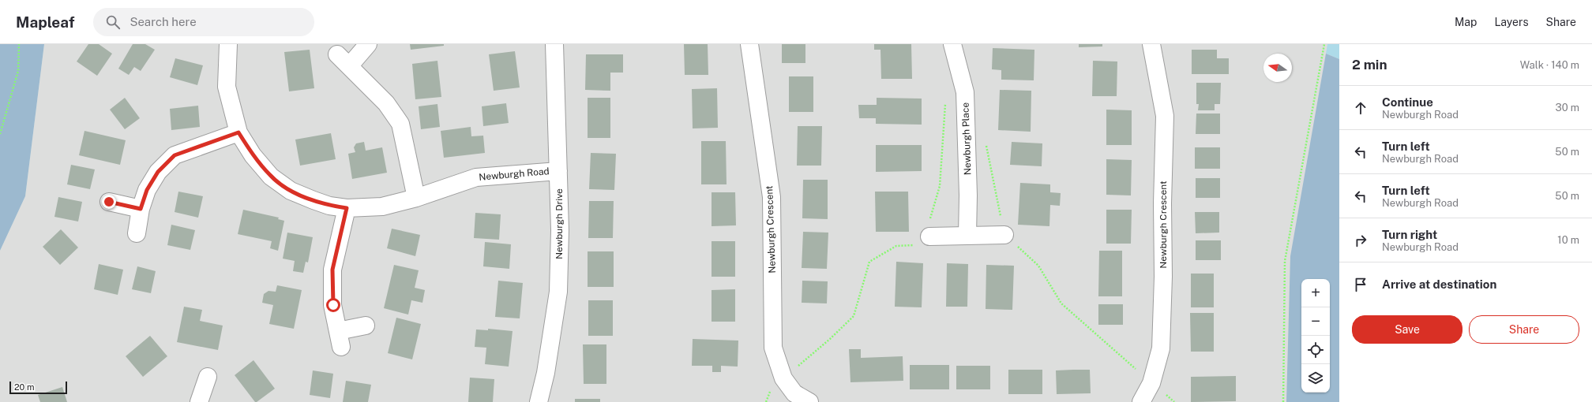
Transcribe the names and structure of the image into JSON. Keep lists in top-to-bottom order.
{
  "streets": {
    "street": [
      "Newburgh Place",
      "Newburgh Road",
      "Newburgh Drive",
      "Newburgh Crescent"
    ]
  },
  "crossings": [
    ["Newburgh Road", "Newburgh Drive"]
  ],
  "scale_bar": "20 m",
  "north": "left",
  "page": {
    "header": "Mapleaf",
    "search": "Search here",
    "nav": ["Map", "Layers", "Share"],
    "heading": ["2 min", "Walk · 140 m"],
    "list": [
      ["Continue", "Newburgh Road", "30 m"],
      ["Turn left", "Newburgh Road", "50 m"],
      ["Turn left", "Newburgh Road", "50 m"],
      ["Turn right", "Newburgh Road", "10 m"],
      "Arrive at destination"
    ],
    "map_buttons": ["+", "−"],
    "buttons": ["Save", "Share"],
    "scale": "20 m"
  }
}
